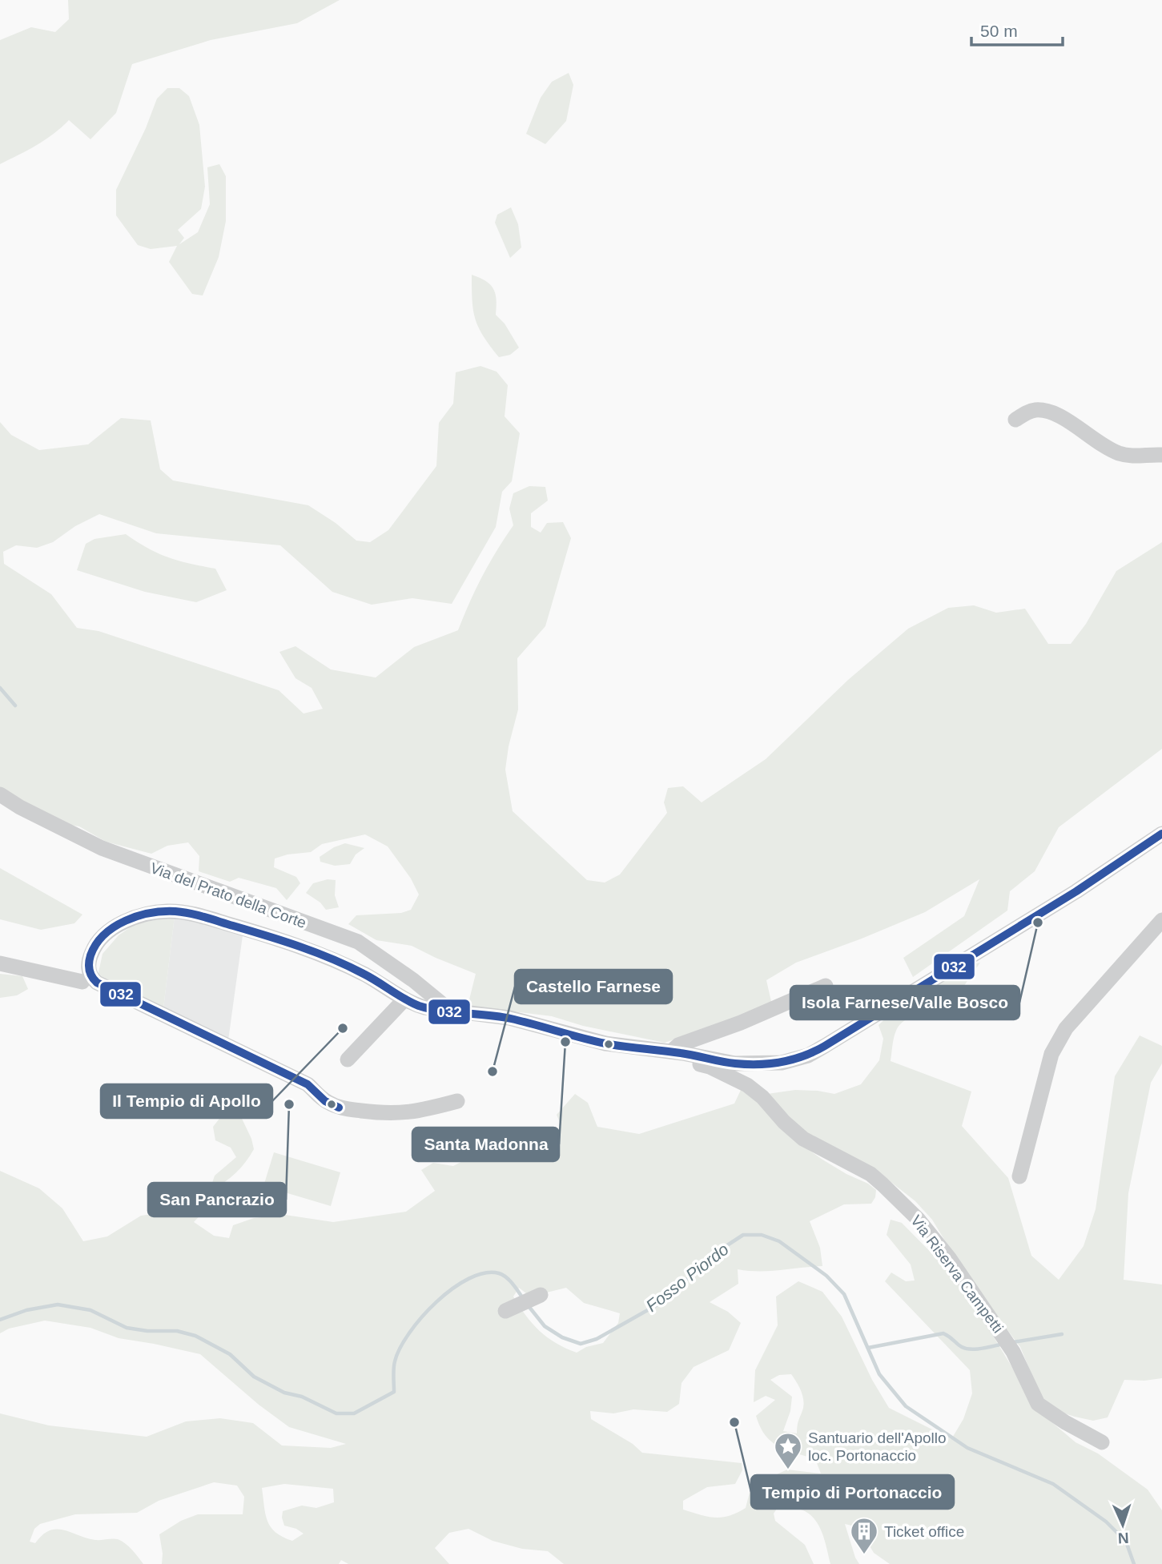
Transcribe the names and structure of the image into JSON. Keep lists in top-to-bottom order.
{
  "streets": {
    "street": ["Via del Prato della Corte", "Via Riserva Campetti"]
  },
  "water": ["Fosso Piordo"],
  "places": {
    "other": [
      "Isola Farnese/Valle Bosco",
      "Il Tempio di Apollo",
      "Santa Madonna",
      "Castello Farnese",
      "San Pancrazio",
      "Tempio di Portonaccio"
    ],
    "place": ["Santuario dell'Apollo loc. Portonaccio"],
    "building": ["Ticket office"]
  },
  "lines": ["transit line 032"],
  "scale_bar": "50 m",
  "north": "bottom"
}
